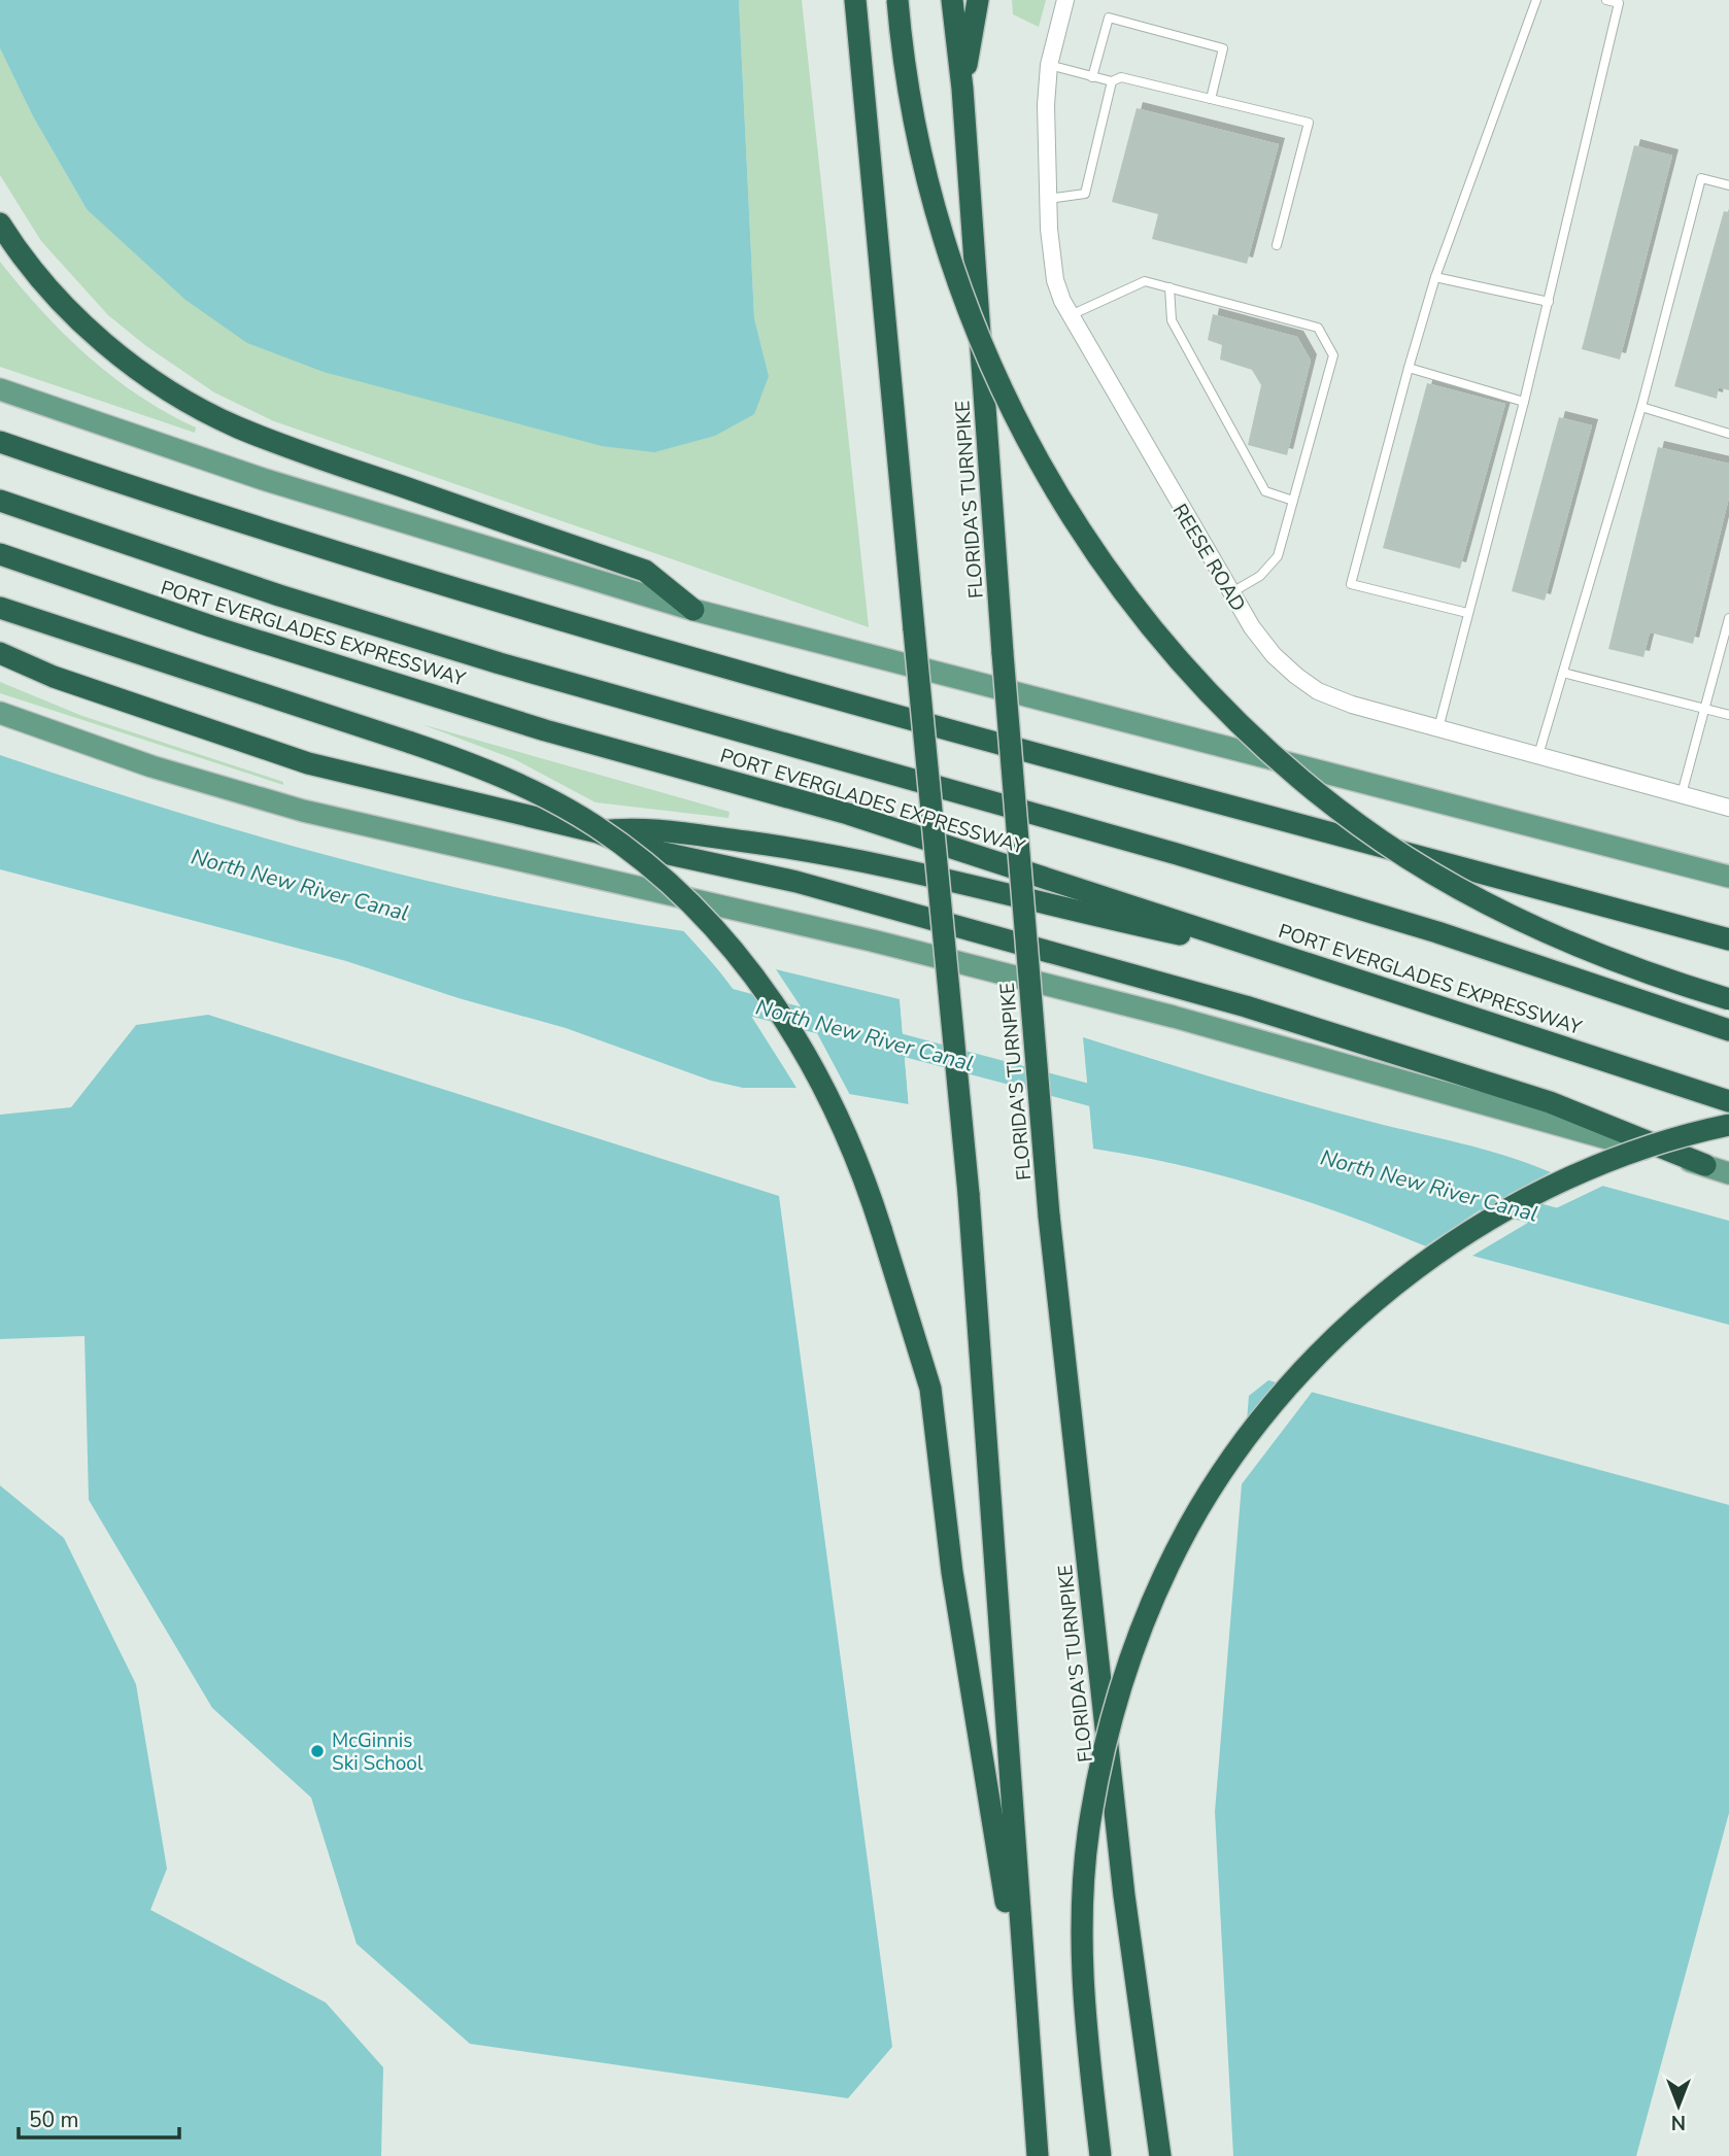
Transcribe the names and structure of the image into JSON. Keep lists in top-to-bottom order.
{
  "streets": {
    "highway": ["FLORIDA'S TURNPIKE", "PORT EVERGLADES EXPRESSWAY"],
    "street": ["REESE ROAD"]
  },
  "water": ["North New River Canal"],
  "places": ["McGinnis Ski School"],
  "scale_bar": "50 m",
  "north": "bottom"
}
